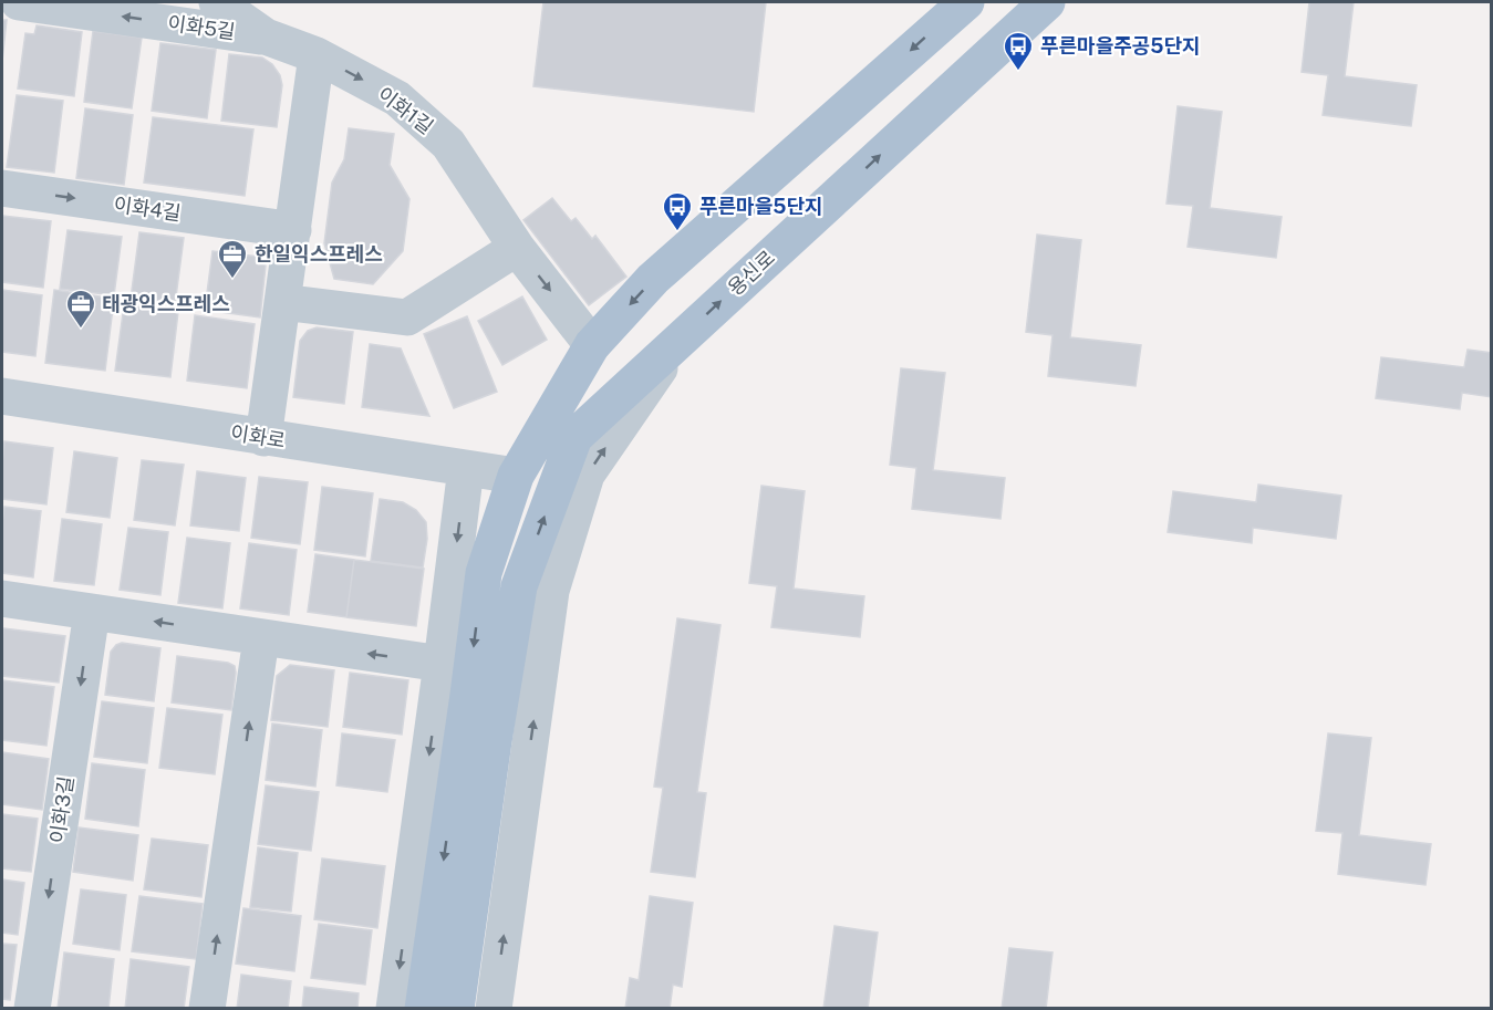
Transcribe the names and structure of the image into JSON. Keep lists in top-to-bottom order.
{
  "streets": {
    "main road": ["용신로"],
    "street": [
      "이화5길",
      "이화1길",
      "이화4길",
      "이화로",
      "이화3길"
    ]
  },
  "crossings": [
    ["이화5길", "이화1길"]
  ],
  "one_way": ["이화5길", "이화1길", "이화4길"],
  "places": {
    "bus stop": ["푸른마을주공5단지", "푸른마을5단지"],
    "office": ["한일익스프레스", "태광익스프레스"]
  }
}
